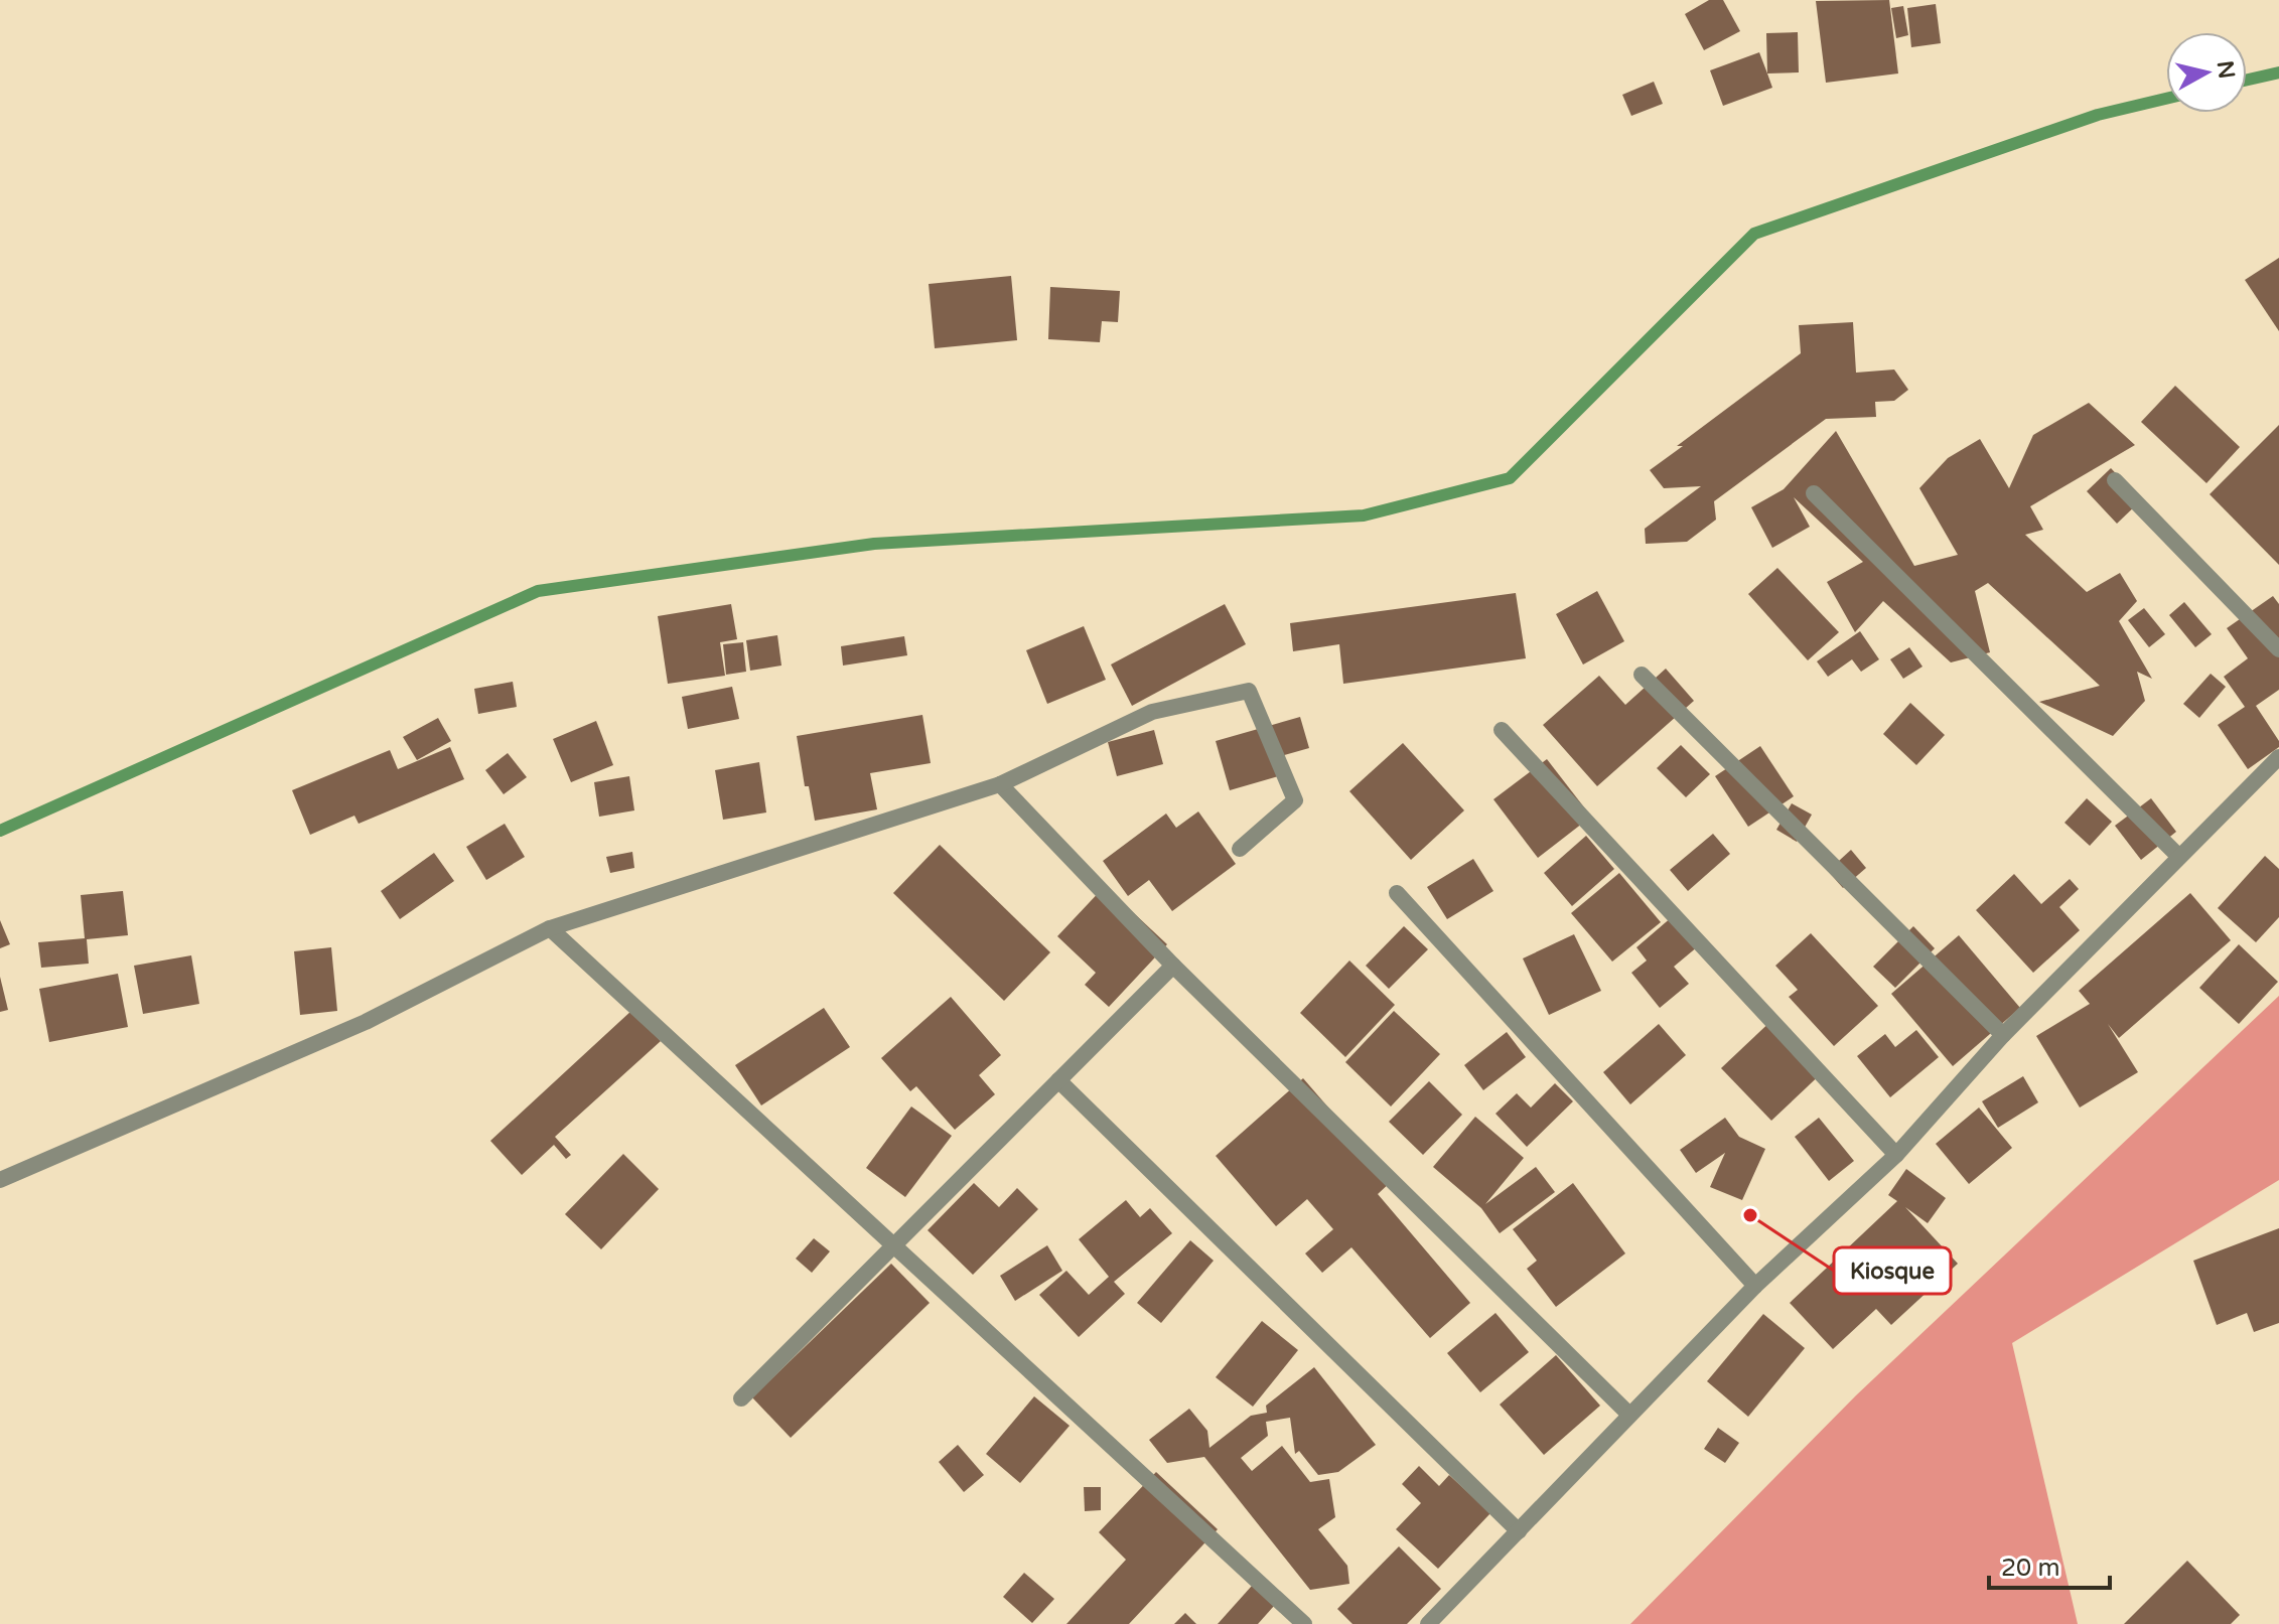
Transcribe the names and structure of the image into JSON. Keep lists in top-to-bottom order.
{
  "places": ["Kiosque"],
  "scale_bar": "20 m",
  "north": "right"
}
